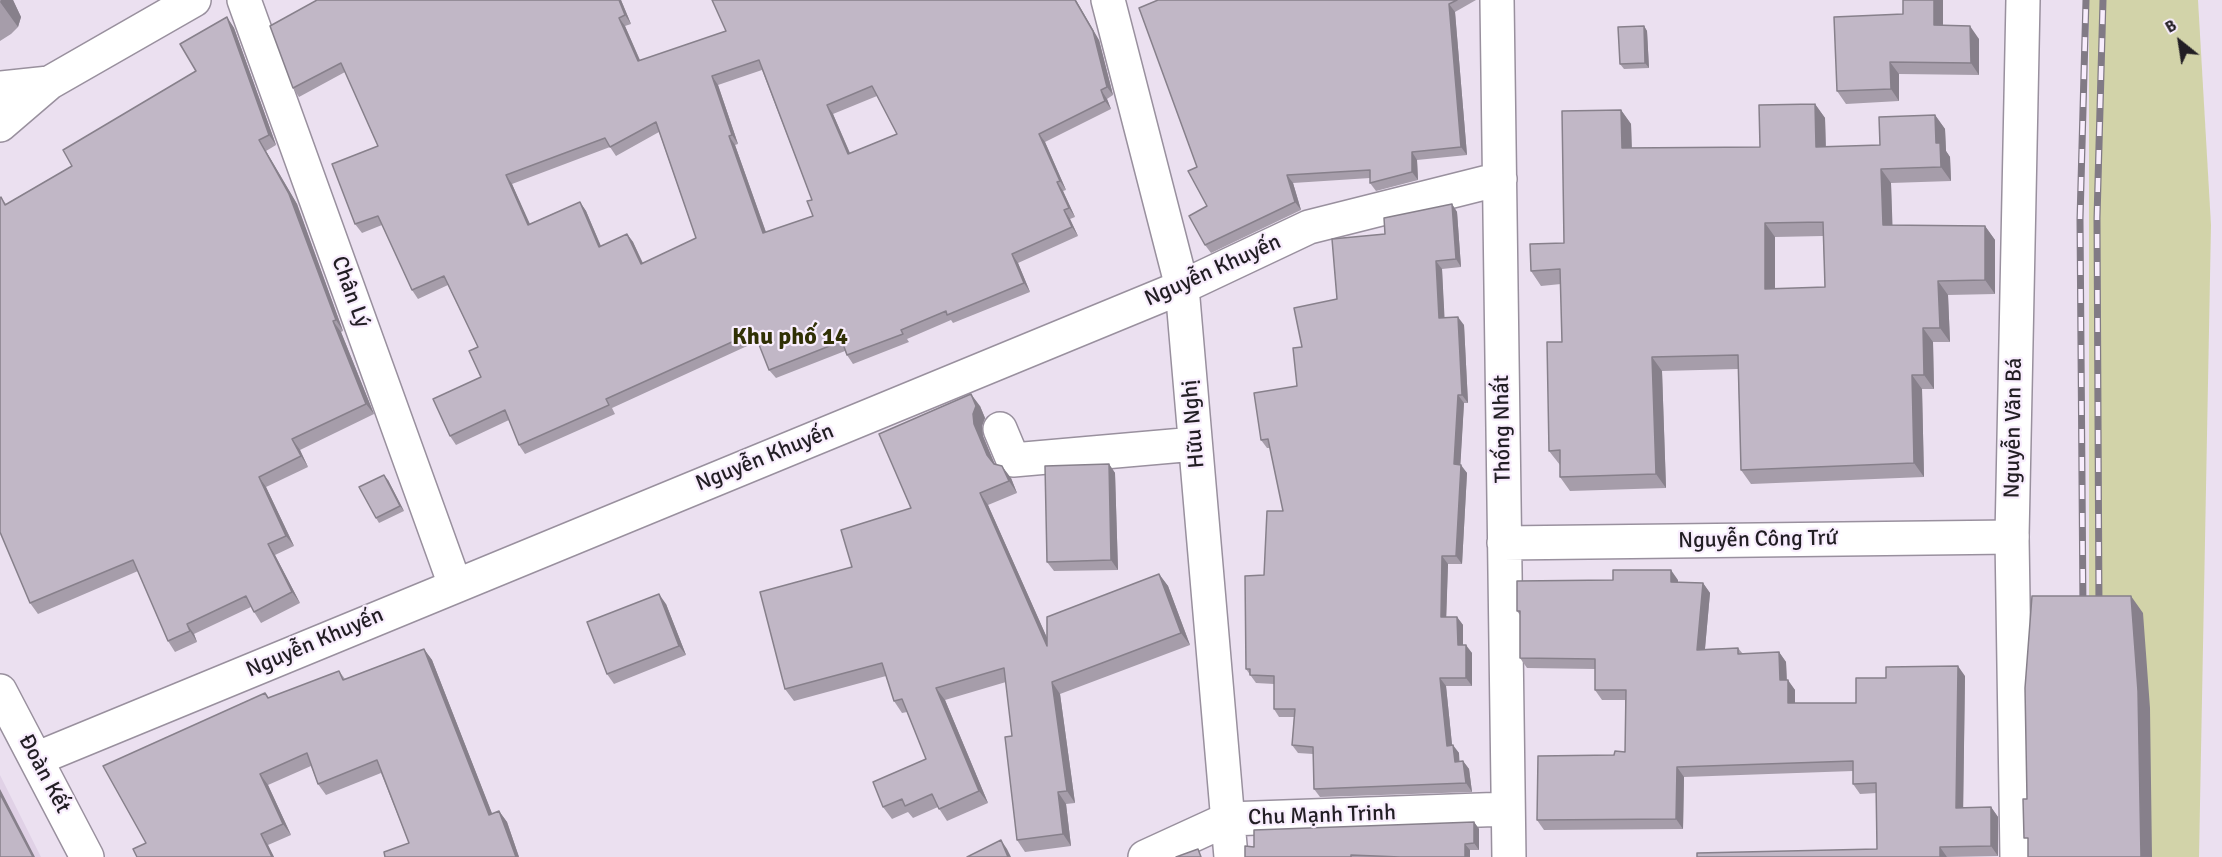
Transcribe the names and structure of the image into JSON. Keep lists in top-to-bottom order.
{
  "streets": {
    "street": [
      "Nguyễn Khuyến",
      "Chân Lý",
      "Hữu Nghị",
      "Nguyễn Văn Bá",
      "Thống Nhất",
      "Nguyễn Công Trứ",
      "Đoàn Kết",
      "Chu Mạnh Trinh"
    ]
  },
  "crossings": [
    ["Nguyễn Khuyến", "Chân Lý"],
    ["Nguyễn Khuyến", "Hữu Nghị"],
    ["Nguyễn Khuyến", "Thống Nhất"],
    ["Nguyễn Khuyến", "Đoàn Kết"],
    ["Hữu Nghị", "Chu Mạnh Trinh"],
    ["Nguyễn Văn Bá", "Nguyễn Công Trứ"],
    ["Thống Nhất", "Nguyễn Công Trứ"],
    ["Thống Nhất", "Chu Mạnh Trinh"]
  ],
  "districts": ["Khu phố 14"],
  "north": "top left"
}
